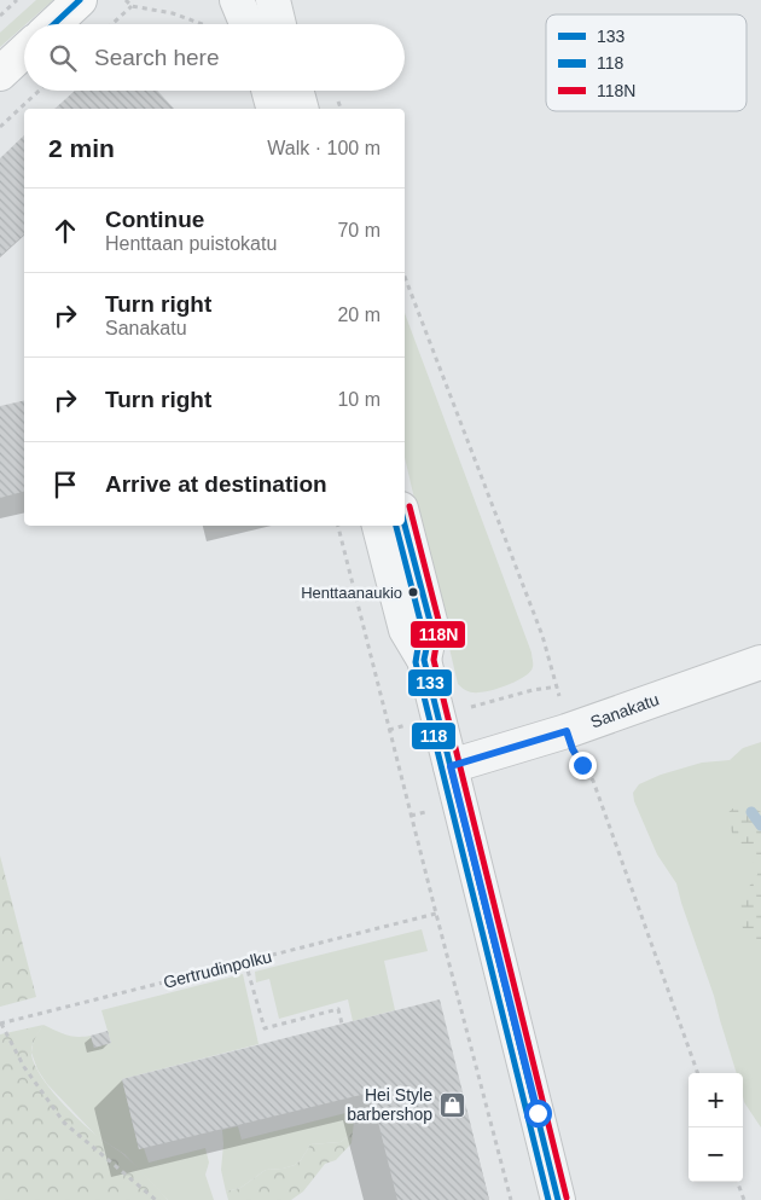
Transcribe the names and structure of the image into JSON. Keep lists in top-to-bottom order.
{
  "streets": {
    "street": ["Sanakatu"],
    "path": ["Gertrudinpolku"]
  },
  "places": {
    "other": ["Henttaanaukio"],
    "shop": ["Hei Style barbershop"]
  },
  "lines": ["transit line 133", "transit line 118N", "transit line 118"],
  "legend": ["133", "118", "118N"],
  "page": {
    "search": "Search here",
    "heading": ["2 min", "Walk · 100 m"],
    "list": [
      ["Continue", "Henttaan puistokatu", "70 m"],
      ["Turn right", "Sanakatu", "20 m"],
      ["Turn right", "10 m"],
      "Arrive at destination"
    ],
    "map_buttons": ["+", "−"]
  }
}
